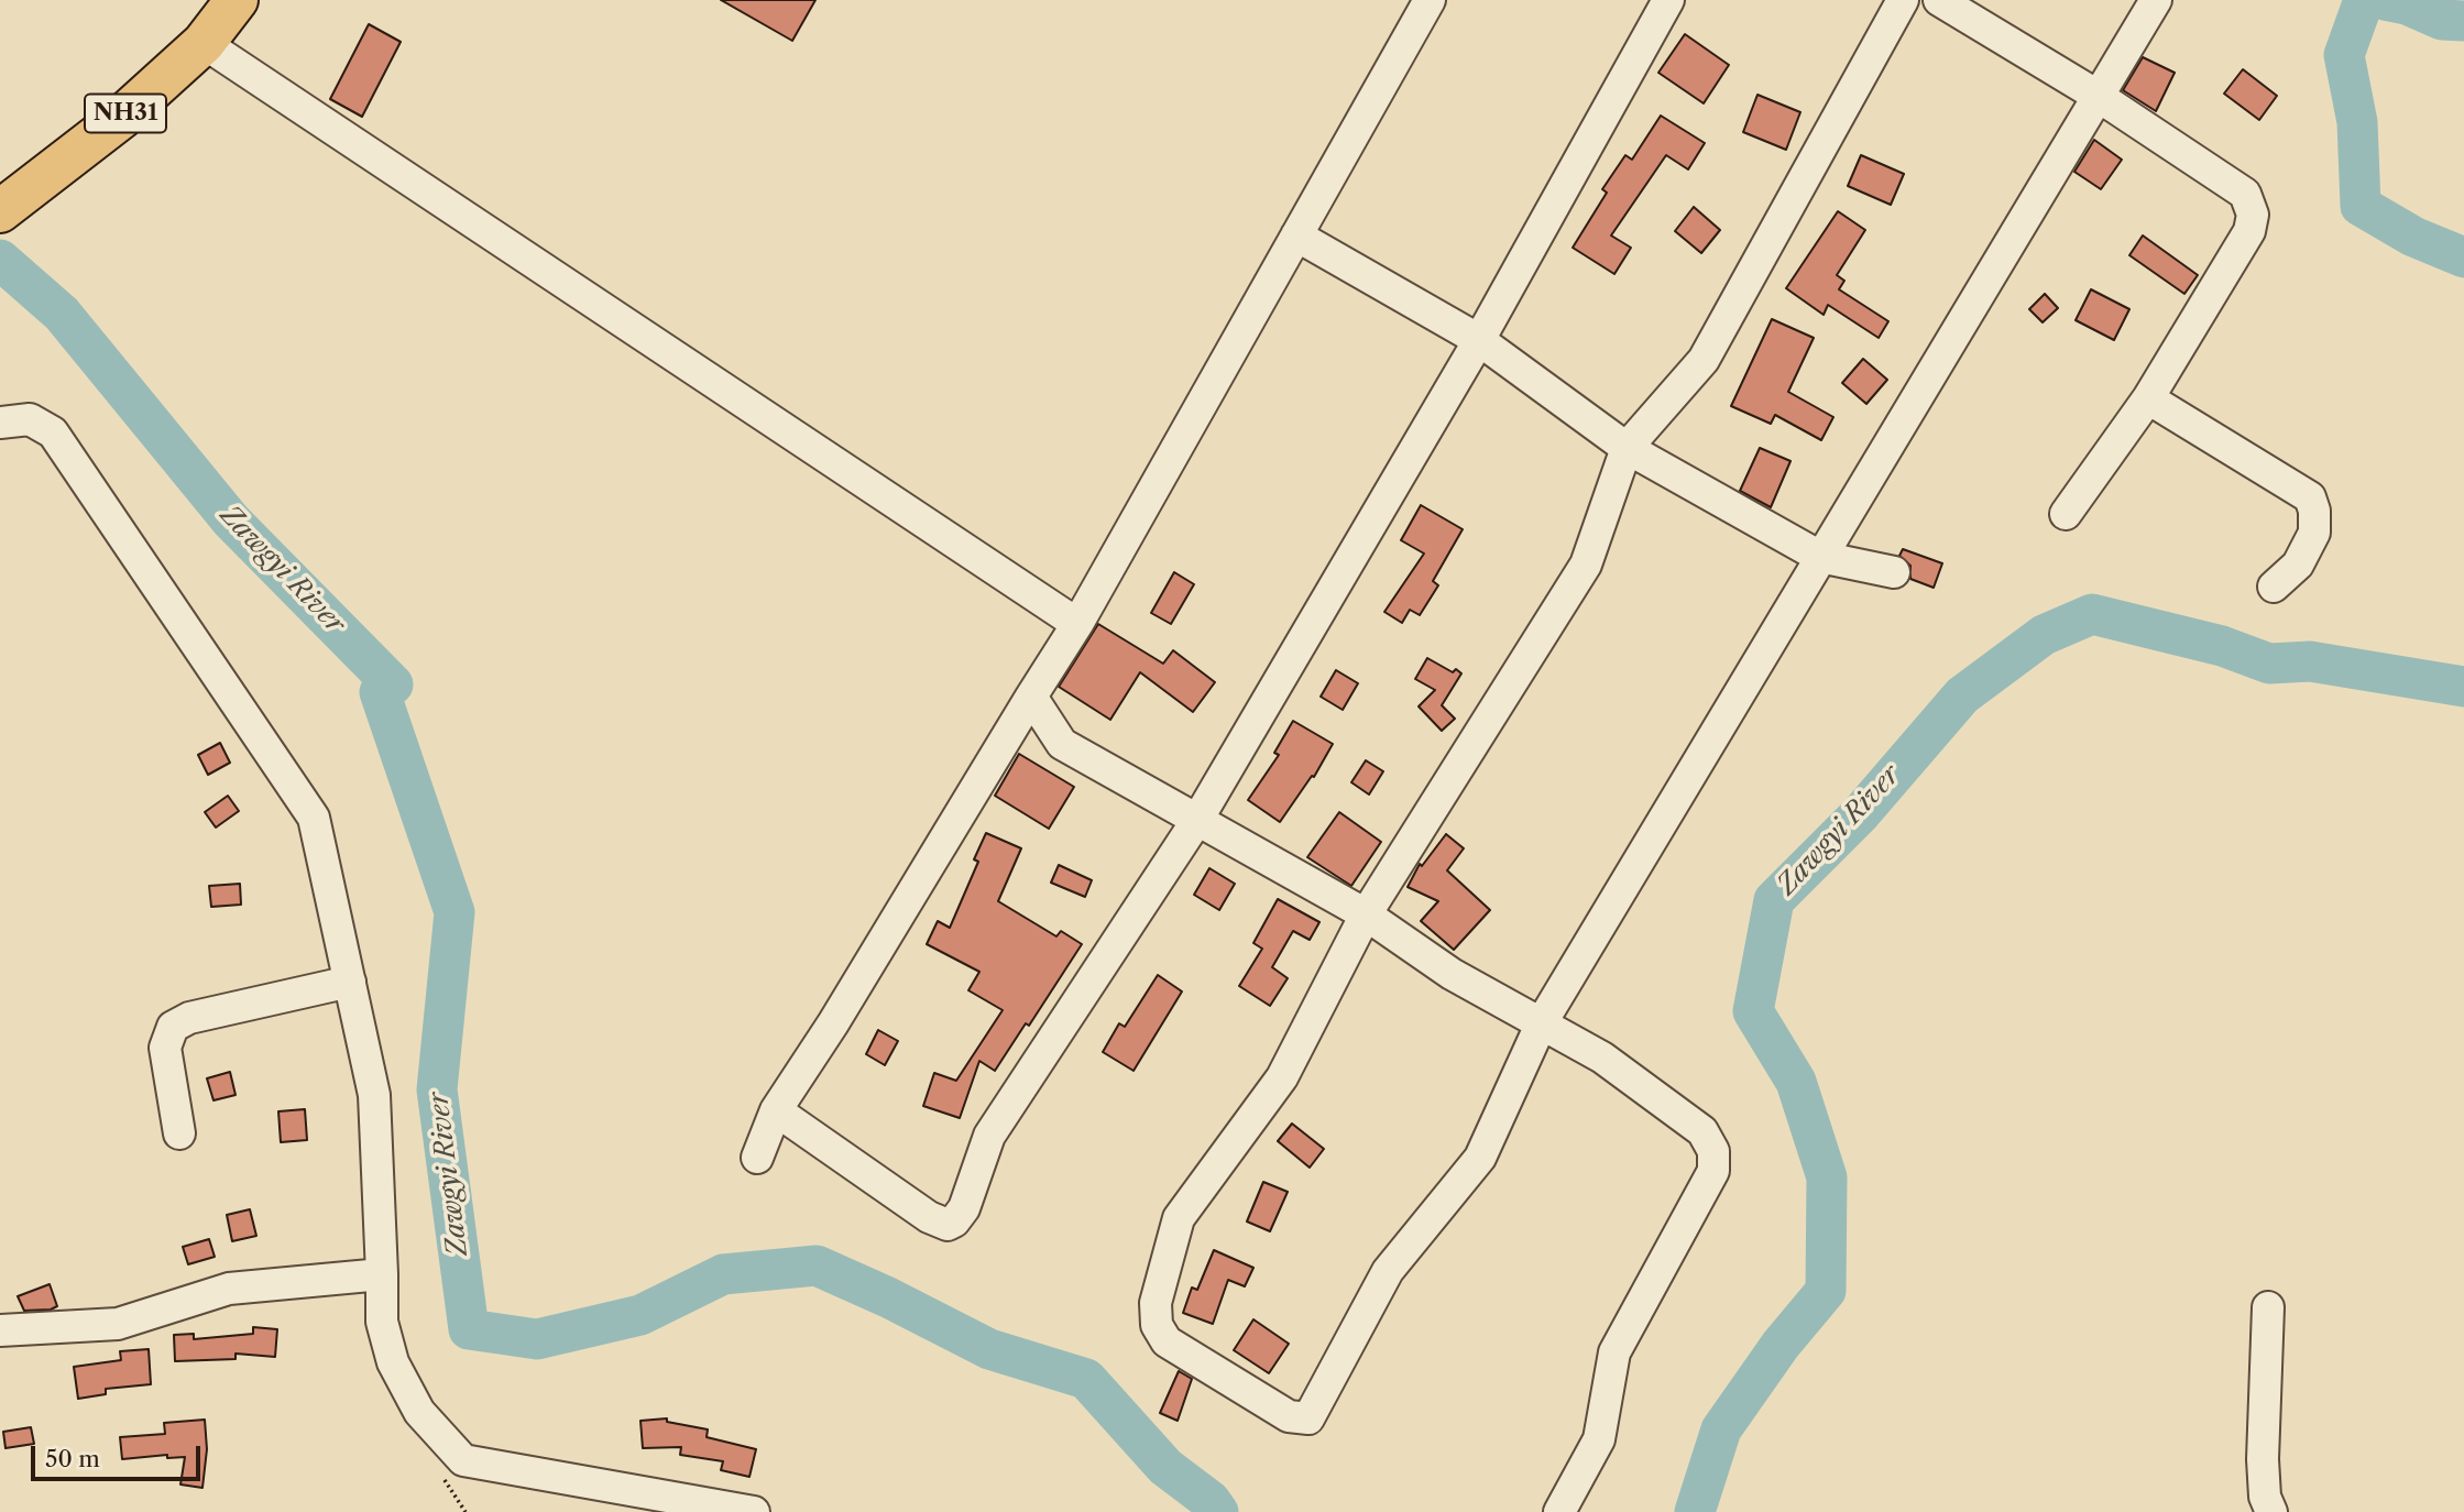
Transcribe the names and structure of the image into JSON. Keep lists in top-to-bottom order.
{
  "streets": {
    "highway": ["NH31"]
  },
  "water": ["Zawgyi River"],
  "scale_bar": "50 m"
}
